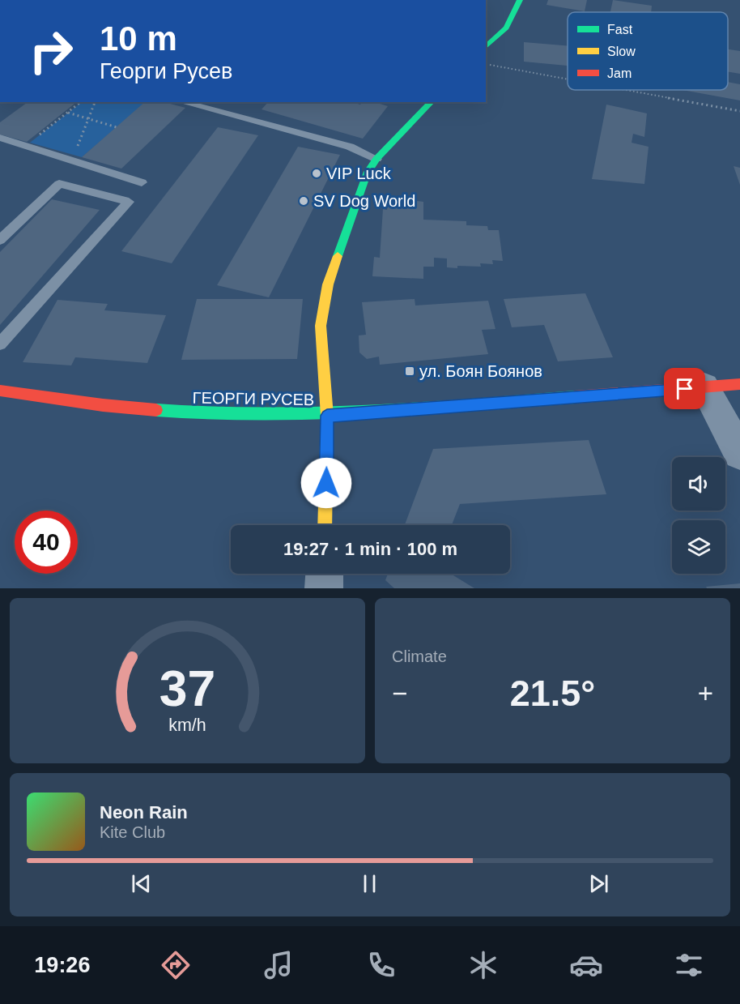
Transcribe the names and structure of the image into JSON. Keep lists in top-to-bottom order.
{
  "streets": {
    "street": ["ГЕОРГИ РУСЕВ"]
  },
  "places": {
    "other": ["VIP Luck", "SV Dog World"],
    "transit": ["ул. Боян Боянов"]
  },
  "legend": ["Fast", "Slow", "Jam"],
  "page": {
    "turn": ["10 m", "Георги Русев"],
    "limit": "40",
    "trip": "19:27 · 1 min · 100 m",
    "tile": "Climate",
    "heat": ["−", "21.5°", "+"],
    "song": ["Neon Rain", "Kite Club"],
    "tabs": "19:26",
    "gauge": ["37", "km/h"]
  }
}
